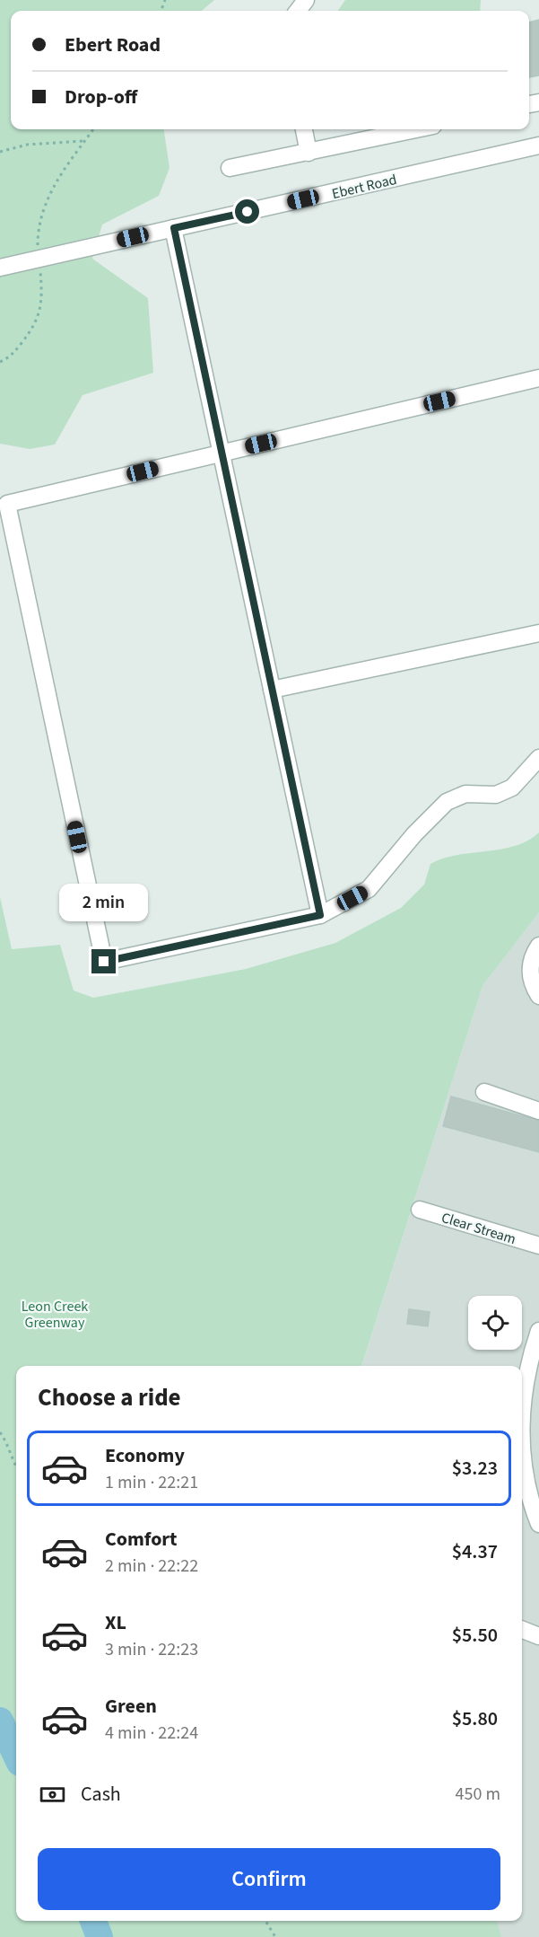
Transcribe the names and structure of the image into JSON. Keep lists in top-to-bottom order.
{
  "streets": {
    "street": ["Ebert Road", "Clear Stream"]
  },
  "parks": ["Leon Creek Greenway"],
  "page": {
    "banner": ["Ebert Road", "Drop-off"],
    "bubble": "2 min",
    "heading": "Choose a ride",
    "list": [
      {
        "name": "Economy",
        "note": "1 min · 22:21",
        "value": "$3.23"
      },
      {
        "name": "Comfort",
        "note": "2 min · 22:22",
        "value": "$4.37"
      },
      {
        "name": "XL",
        "note": "3 min · 22:23",
        "value": "$5.50"
      },
      {
        "name": "Green",
        "note": "4 min · 22:24",
        "value": "$5.80"
      }
    ],
    "pay": ["Cash", "450 m"],
    "buttons": "Confirm"
  }
}
